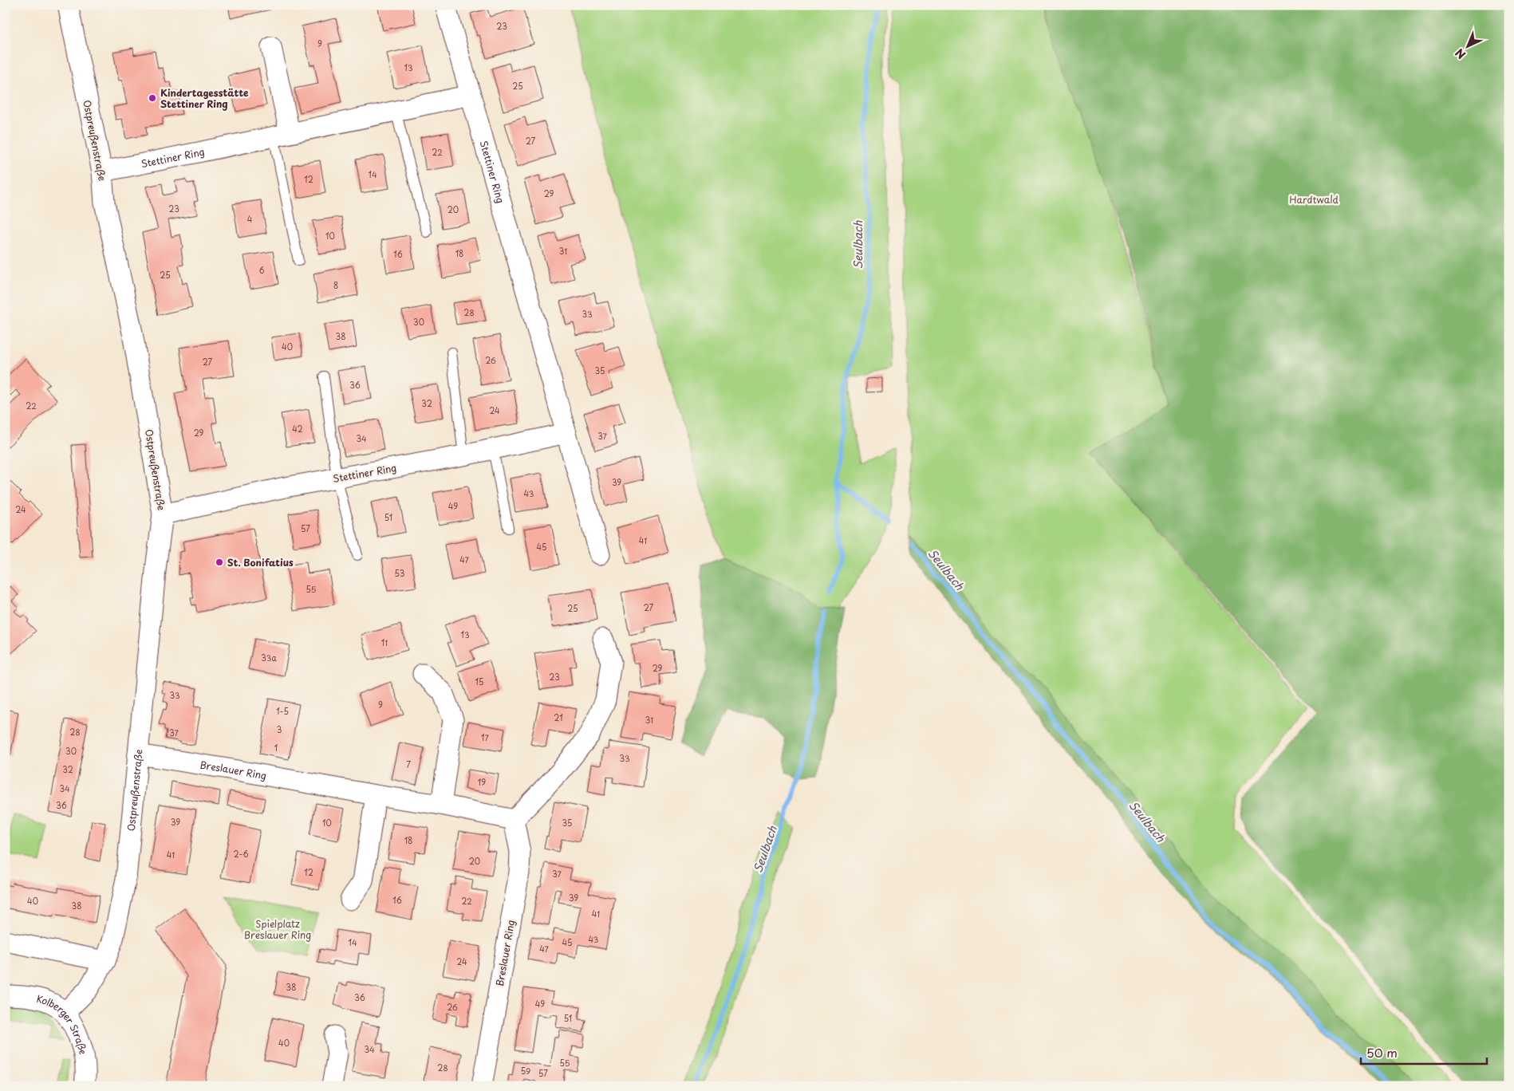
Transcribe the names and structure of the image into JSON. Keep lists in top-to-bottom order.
{
  "streets": {
    "street": [
      "Ostpreußenstraße",
      "Stettiner Ring",
      "Breslauer Ring",
      "Kolberger Straße"
    ]
  },
  "crossings": [
    ["Ostpreußenstraße", "Stettiner Ring"],
    ["Ostpreußenstraße", "Breslauer Ring"],
    ["Ostpreußenstraße", "Kolberger Straße"]
  ],
  "water": ["Seulbach"],
  "parks": ["Hardtwald", "Spielplatz Breslauer Ring"],
  "places": ["Kindertagesstätte Stettiner Ring", "St. Bonifatius"],
  "house_numbers": [
    "23",
    "9",
    "13",
    "25",
    "27",
    "22",
    "14",
    "12",
    "29",
    "23",
    "20",
    "4",
    "10",
    "31",
    "18",
    "16",
    "6",
    "25",
    "8",
    "28",
    "33",
    "30",
    "38",
    "40",
    "26",
    "27",
    "35",
    "36",
    "32",
    "22",
    "24",
    "42",
    "29",
    "37",
    "34",
    "39",
    "43",
    "49",
    "24",
    "51",
    "57",
    "41",
    "45",
    "47",
    "53",
    "55",
    "27",
    "25",
    "13",
    "11",
    "33a",
    "29",
    "23",
    "15",
    "33",
    "9",
    "1-5",
    "21",
    "31",
    "3",
    "28",
    "37",
    "17",
    "1",
    "30",
    "33",
    "7",
    "32",
    "19",
    "34",
    "36",
    "39",
    "10",
    "35",
    "18",
    "2-6",
    "41",
    "20",
    "12",
    "37",
    "39",
    "16",
    "40",
    "22",
    "38",
    "41",
    "43",
    "14",
    "45",
    "47",
    "24",
    "38",
    "36",
    "49",
    "26",
    "51",
    "40",
    "34",
    "55",
    "28",
    "59",
    "57"
  ],
  "scale_bar": "50 m",
  "north": "bottom left"
}
